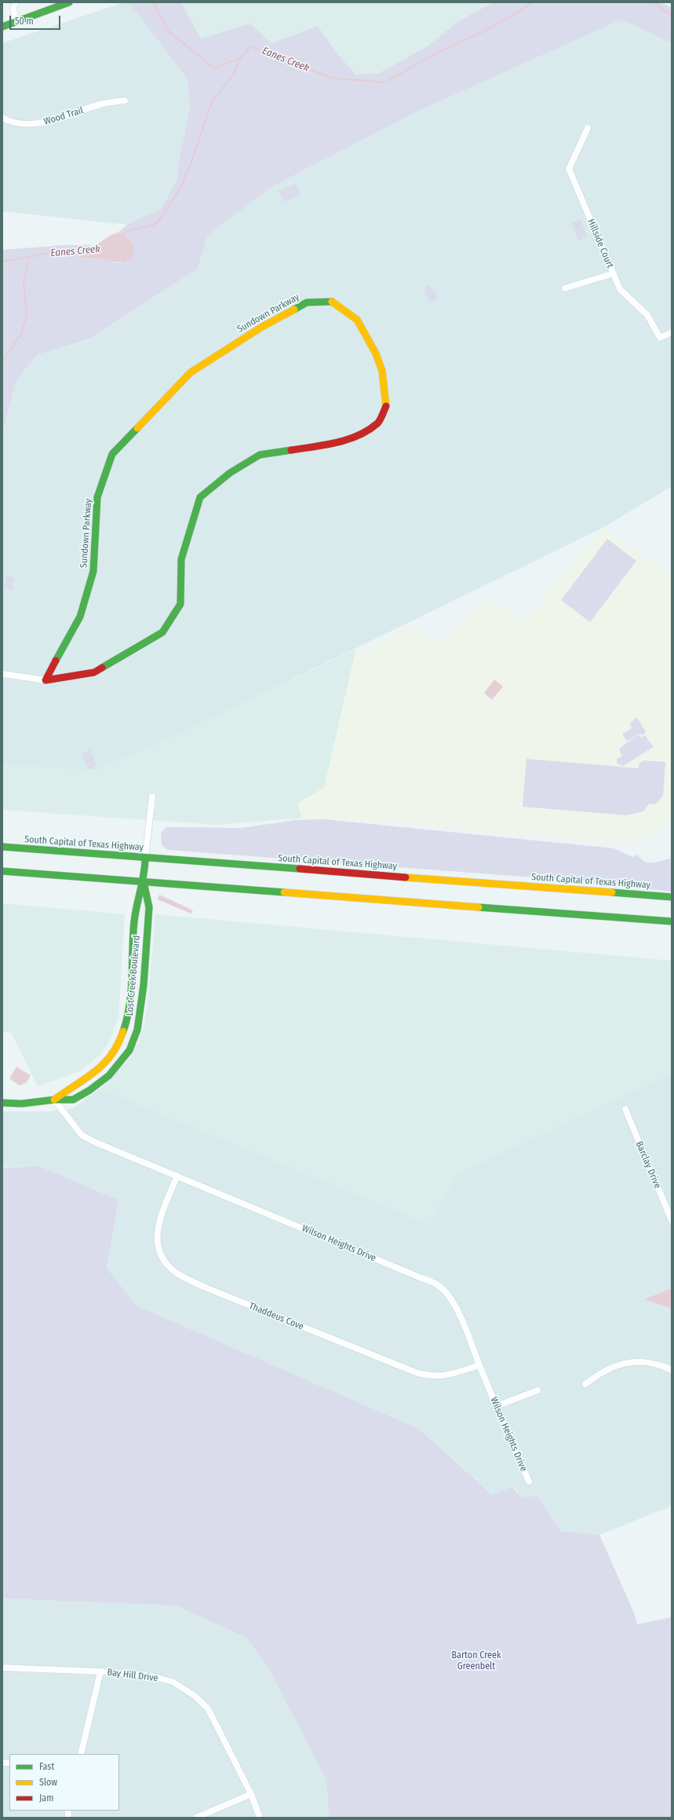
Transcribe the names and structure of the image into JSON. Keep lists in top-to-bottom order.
{
  "streets": {
    "main road": ["Sundown Parkway", "South Capital of Texas Highway", "Lost Creek Boulevard"],
    "street": [
      "Wood Trail",
      "Hillside Court",
      "Barclay Drive",
      "Wilson Heights Drive",
      "Thaddeus Cove",
      "Bay Hill Drive"
    ]
  },
  "crossings": [
    ["South Capital of Texas Highway", "Lost Creek Boulevard"],
    ["Lost Creek Boulevard", "Wilson Heights Drive"],
    ["Wilson Heights Drive", "Thaddeus Cove"]
  ],
  "water": ["Eanes Creek"],
  "parks": ["Barton Creek Greenbelt"],
  "legend": ["Fast", "Slow", "Jam"],
  "scale_bar": "50 m"
}
